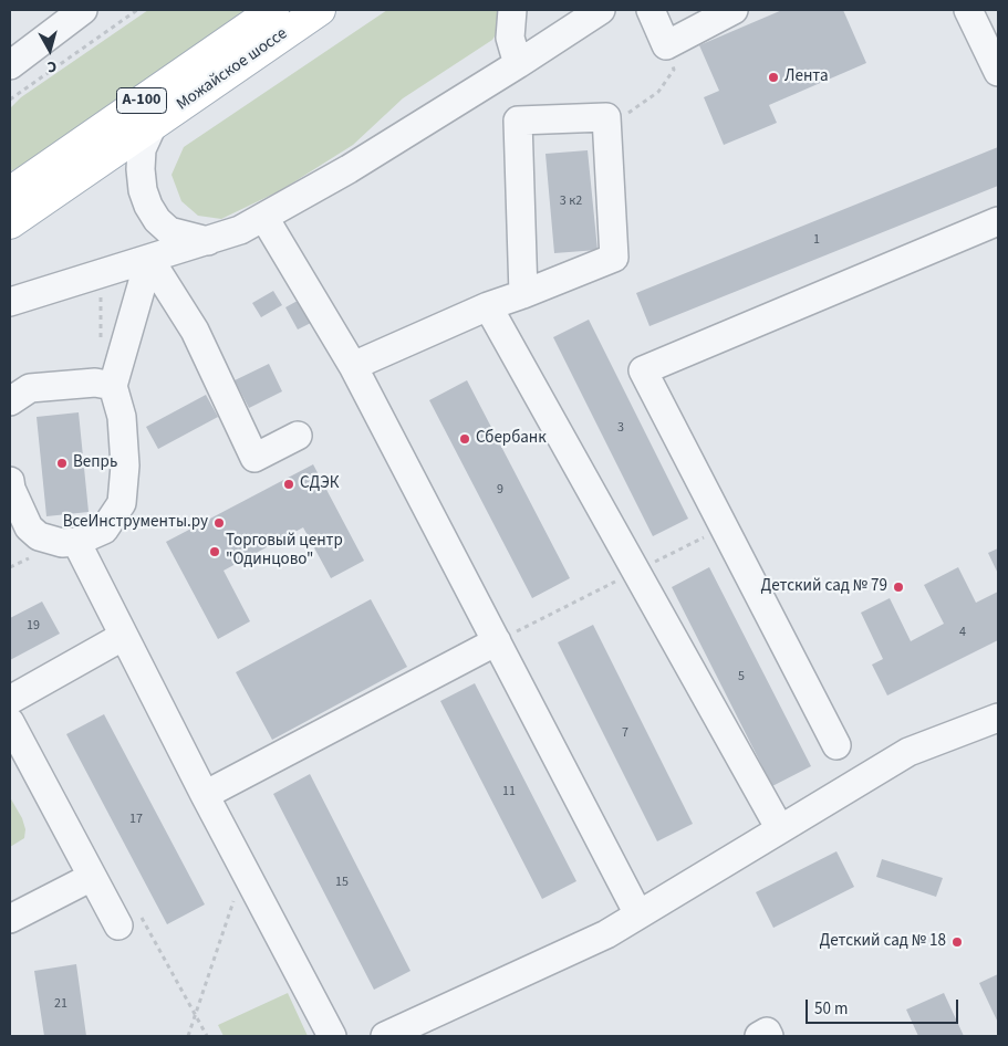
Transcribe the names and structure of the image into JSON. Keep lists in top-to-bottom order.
{
  "streets": {
    "main road": ["Можайское шоссе", "А-100"]
  },
  "places": [
    "Лента",
    "Сбербанк",
    "Вепрь",
    "СДЭК",
    "ВсеИнструменты.ру",
    "Торговый центр \"Одинцово\"",
    "Детский сад № 79",
    "Детский сад № 18"
  ],
  "house_numbers": [
    "3 к2",
    "1",
    "3",
    "9",
    "19",
    "4",
    "5",
    "7",
    "11",
    "17",
    "15",
    "21"
  ],
  "scale_bar": "50 m",
  "north": "bottom"
}
